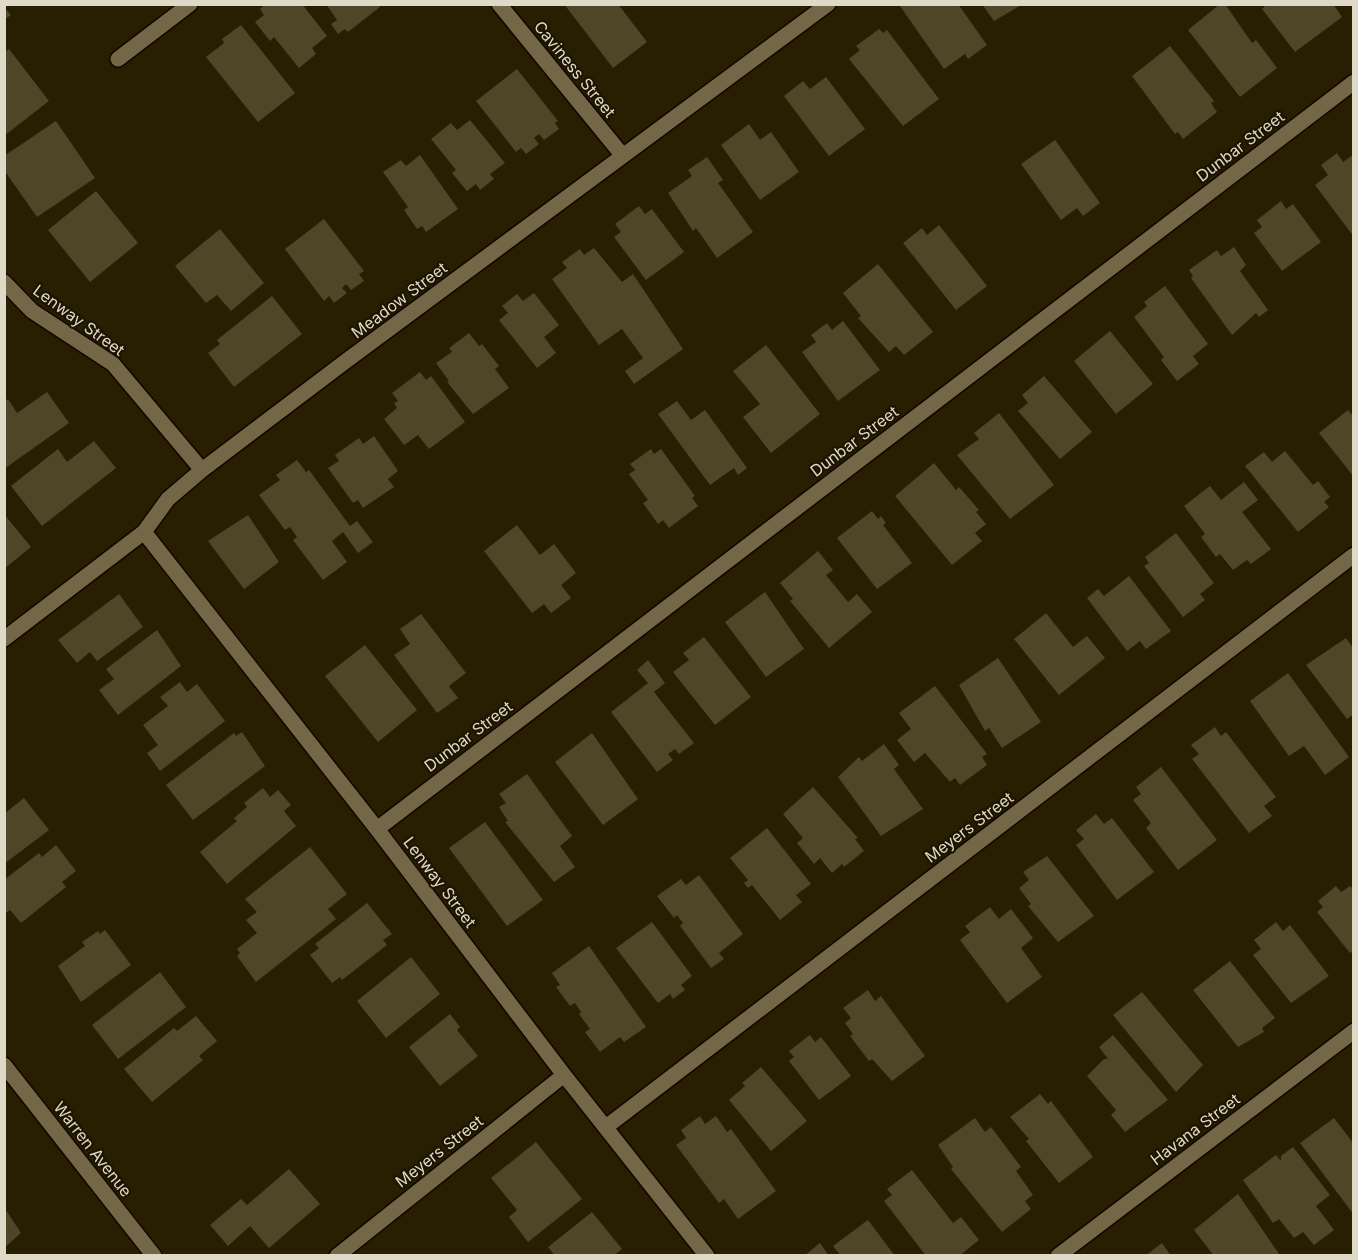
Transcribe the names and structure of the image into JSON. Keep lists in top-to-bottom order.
{
  "streets": {
    "street": [
      "Caviness Street",
      "Dunbar Street",
      "Meadow Street",
      "Lenway Street",
      "Meyers Street",
      "Havana Street",
      "Warren Avenue"
    ]
  },
  "crossings": [
    ["Caviness Street", "Meadow Street"],
    ["Dunbar Street", "Lenway Street"],
    ["Meadow Street", "Lenway Street"],
    ["Lenway Street", "Meyers Street"]
  ]
}
